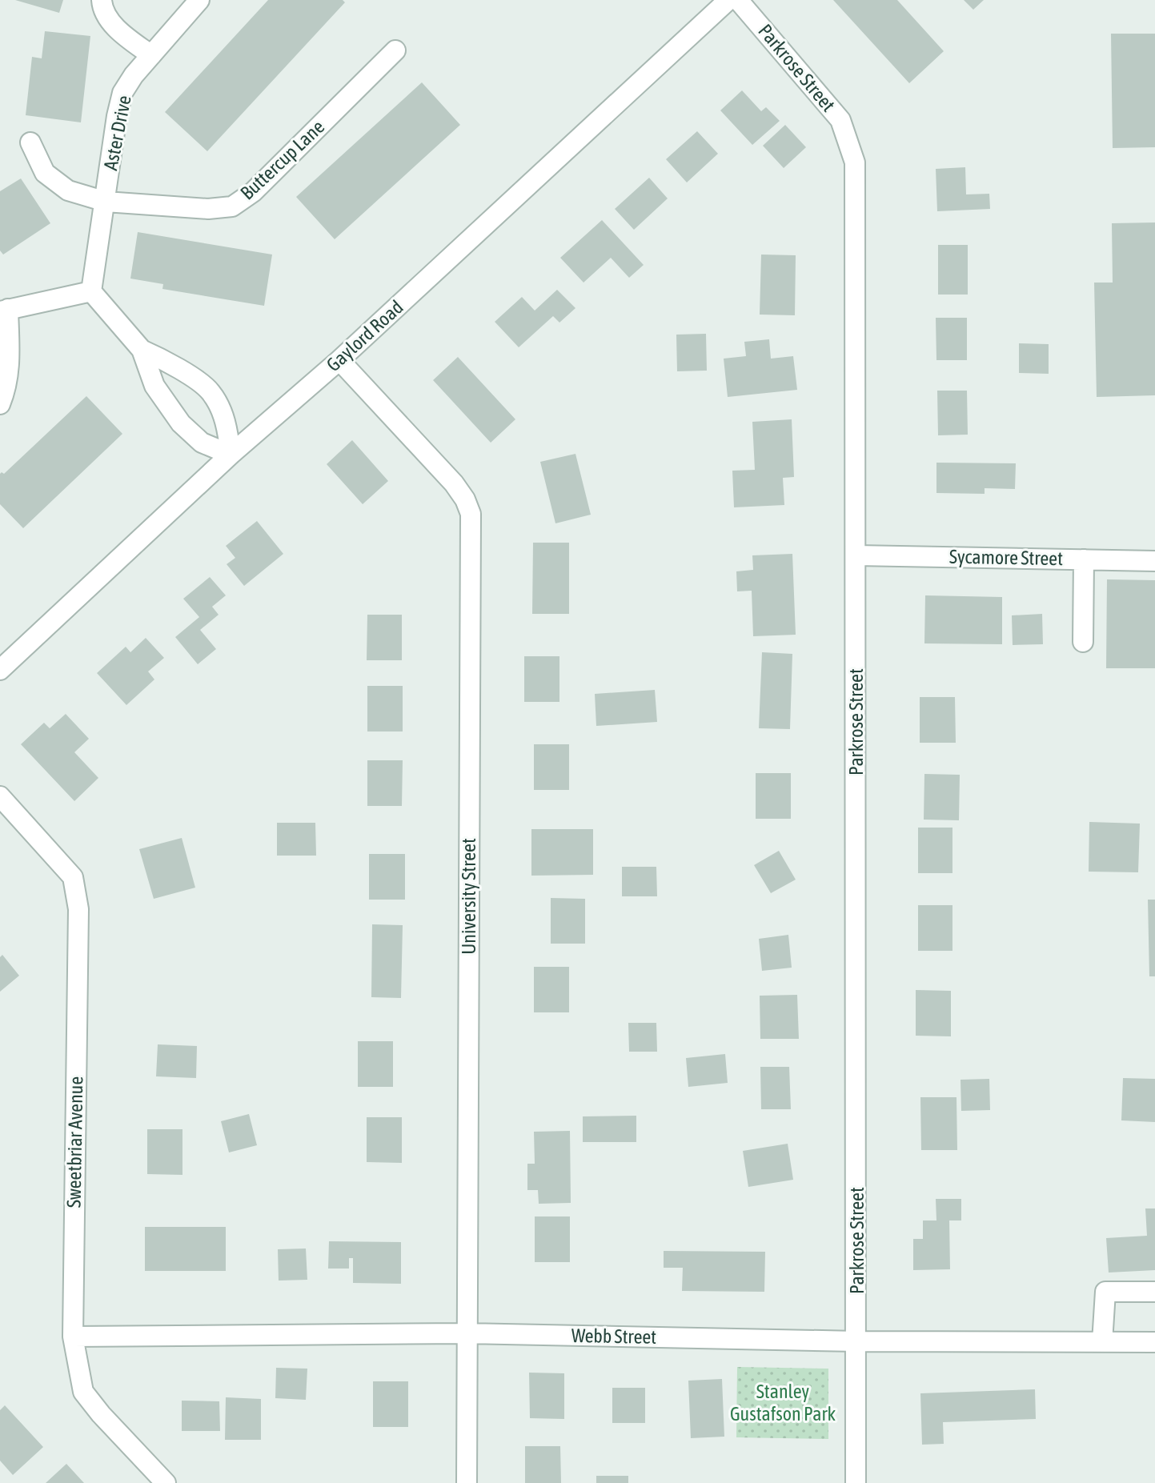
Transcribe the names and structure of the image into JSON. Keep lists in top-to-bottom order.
{
  "streets": {
    "street": [
      "Parkrose Street",
      "Aster Drive",
      "Buttercup Lane",
      "Gaylord Road",
      "Sycamore Street",
      "University Street",
      "Sweetbriar Avenue",
      "Webb Street"
    ]
  },
  "crossings": [
    ["Parkrose Street", "Sycamore Street"],
    ["Parkrose Street", "Webb Street"],
    ["Aster Drive", "Buttercup Lane"],
    ["Gaylord Road", "University Street"],
    ["University Street", "Webb Street"],
    ["Sweetbriar Avenue", "Webb Street"]
  ],
  "parks": ["Stanley Gustafson Park"]
}
